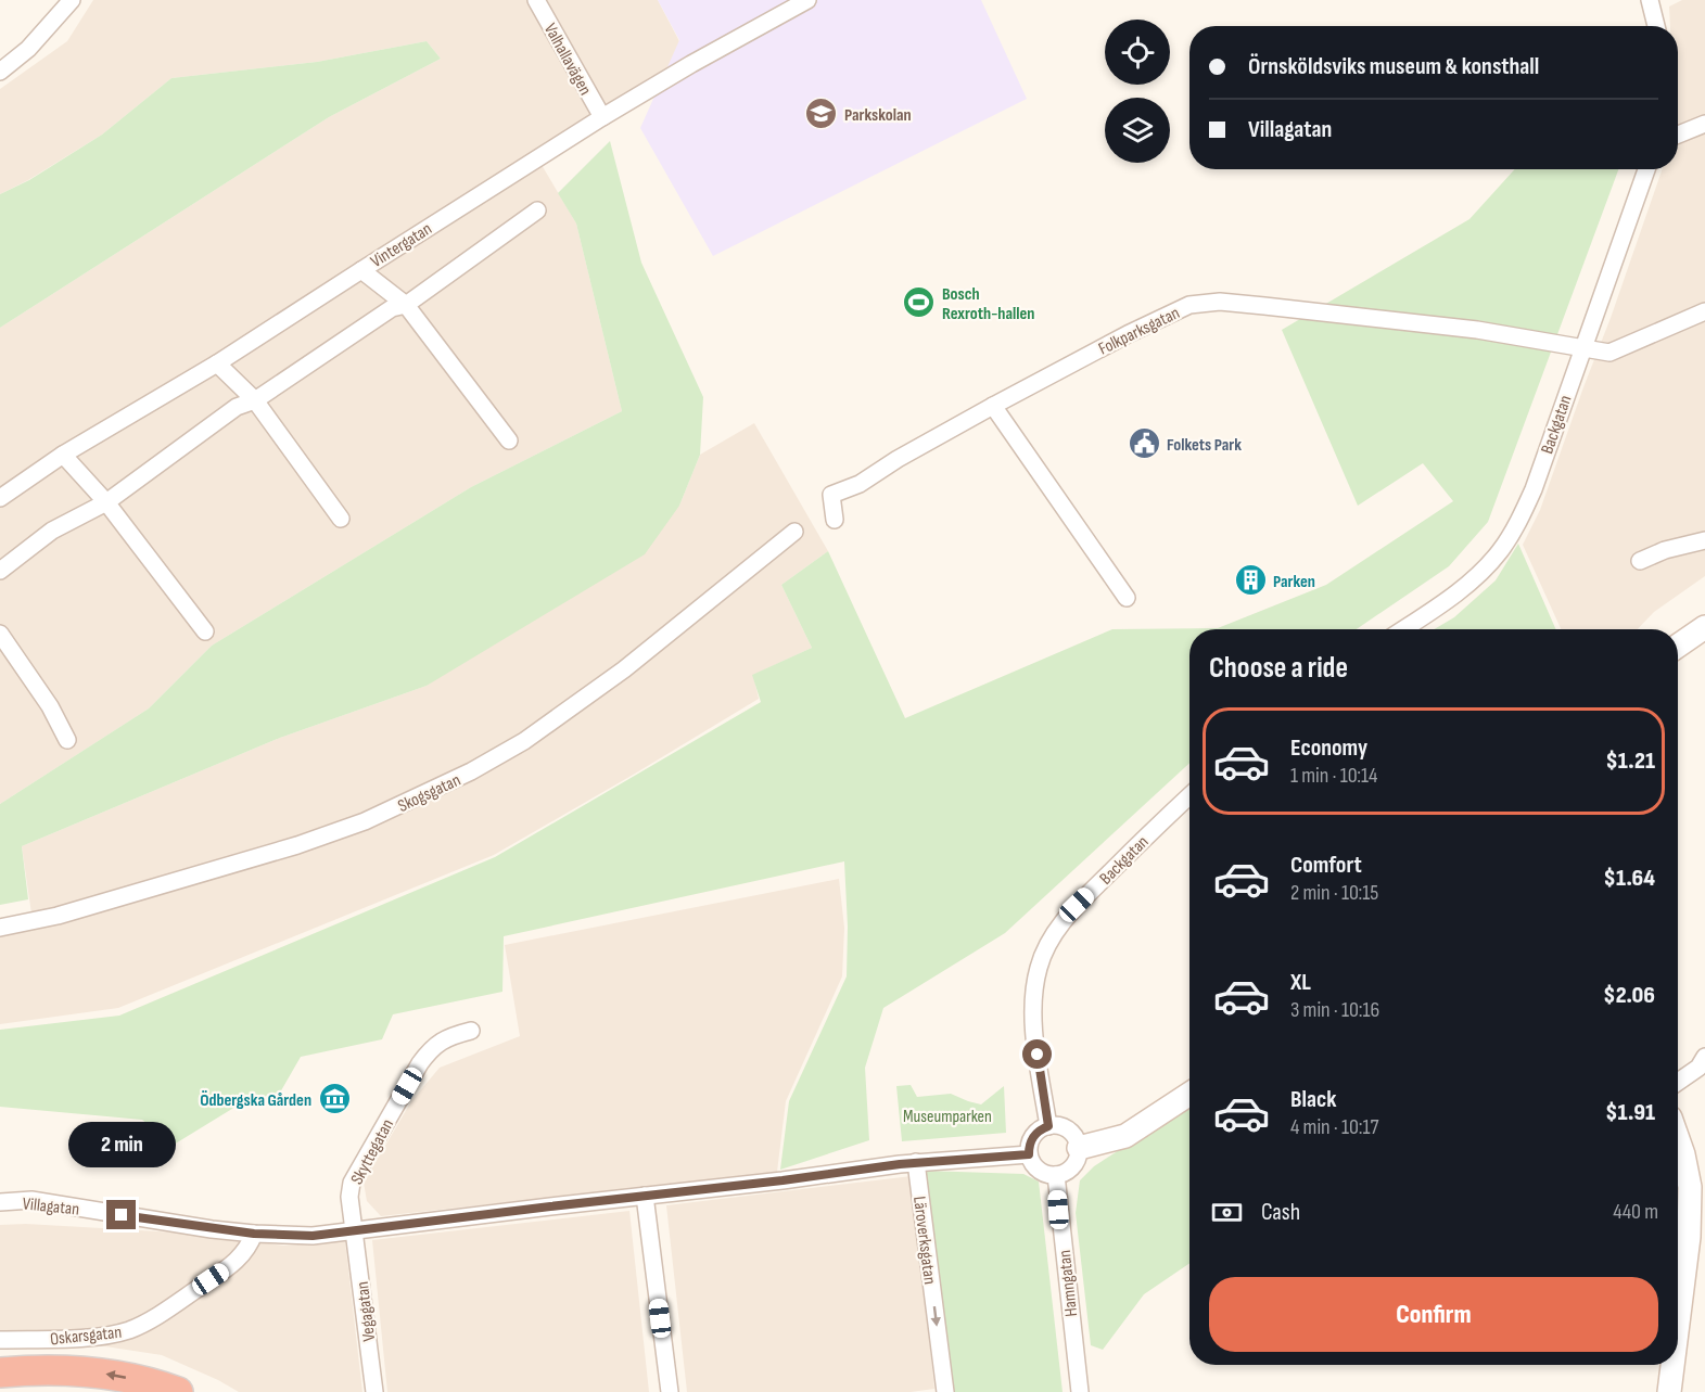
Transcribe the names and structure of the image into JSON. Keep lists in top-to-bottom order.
{
  "streets": {
    "street": [
      "Valhallavägen",
      "Vintergatan",
      "Folkparksgatan",
      "Backgatan",
      "Skogsgatan",
      "Skyttegatan",
      "Villagatan",
      "Läroverksgatan",
      "Hamngatan",
      "Vegagatan",
      "Oskarsgatan"
    ]
  },
  "crossings": [
    ["Valhallavägen", "Vintergatan"],
    ["Folkparksgatan", "Backgatan"],
    ["Backgatan", "Hamngatan"],
    ["Skyttegatan", "Villagatan"],
    ["Skyttegatan", "Vegagatan"],
    ["Villagatan", "Läroverksgatan"],
    ["Villagatan", "Vegagatan"],
    ["Villagatan", "Oskarsgatan"]
  ],
  "one_way": ["Läroverksgatan"],
  "parks": ["Museumparken"],
  "places": {
    "school or university": ["Parkskolan"],
    "sports": ["Bosch Rexroth-hallen"],
    "public building": ["Folkets Park"],
    "building": ["Parken"],
    "museum": ["Ödbergska Gården"]
  },
  "page": {
    "banner": ["Örnsköldsviks museum & konsthall", "Villagatan"],
    "heading": "Choose a ride",
    "list": [
      {
        "name": "Economy",
        "note": "1 min · 10:14",
        "value": "$1.21"
      },
      {
        "name": "Comfort",
        "note": "2 min · 10:15",
        "value": "$1.64"
      },
      {
        "name": "XL",
        "note": "3 min · 10:16",
        "value": "$2.06"
      },
      {
        "name": "Black",
        "note": "4 min · 10:17",
        "value": "$1.91"
      }
    ],
    "bubble": "2 min",
    "pay": ["Cash", "440 m"],
    "buttons": "Confirm"
  }
}
